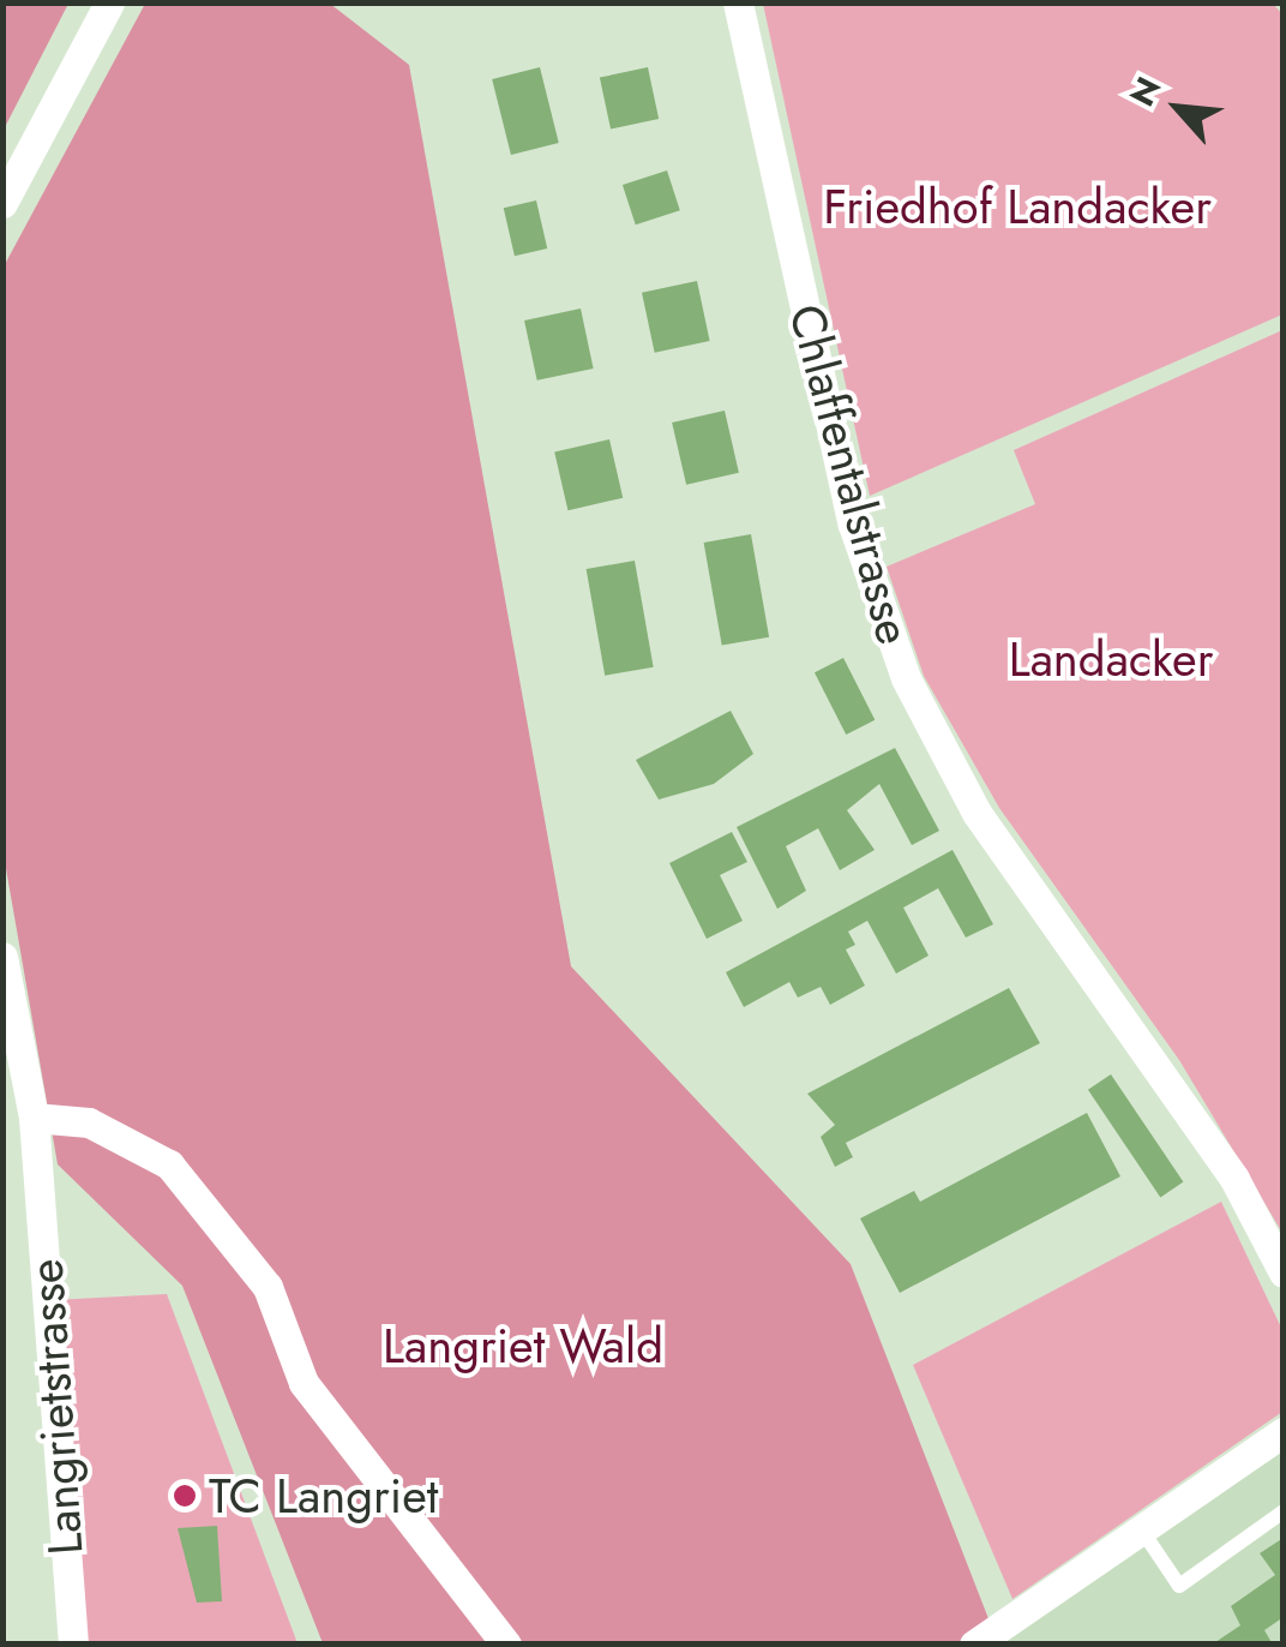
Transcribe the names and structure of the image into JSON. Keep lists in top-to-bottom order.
{
  "streets": {
    "street": ["Chlaffentalstrasse", "Langrietstrasse"]
  },
  "parks": ["Friedhof Landacker", "Landacker", "Langriet Wald"],
  "places": ["TC Langriet"],
  "north": "top left"
}
